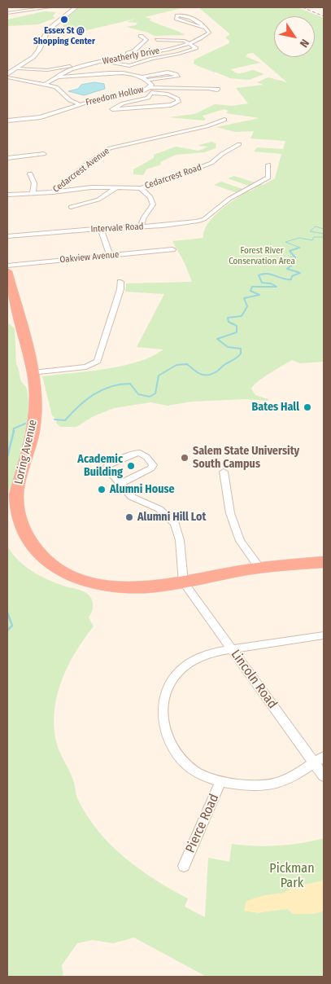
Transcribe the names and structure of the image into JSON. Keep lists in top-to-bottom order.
{
  "streets": {
    "highway": ["Loring Avenue"],
    "street": [
      "Weatherly Drive",
      "Freedom Hollow",
      "Cedarcrest Avenue",
      "Cedarcrest Road",
      "Intervale Road",
      "Oakview Avenue",
      "Lincoln Road",
      "Pierce Road"
    ]
  },
  "crossings": [
    ["Weatherly Drive", "Freedom Hollow"],
    ["Cedarcrest Avenue", "Cedarcrest Road"],
    ["Loring Avenue", "Lincoln Road"]
  ],
  "parks": ["Forest River Conservation Area", "Pickman Park"],
  "places": [
    "Essex St @ Shopping Center",
    "Bates Hall",
    "Salem State University South Campus",
    "Academic Building",
    "Alumni House",
    "Alumni Hill Lot"
  ],
  "north": "bottom right"
}
